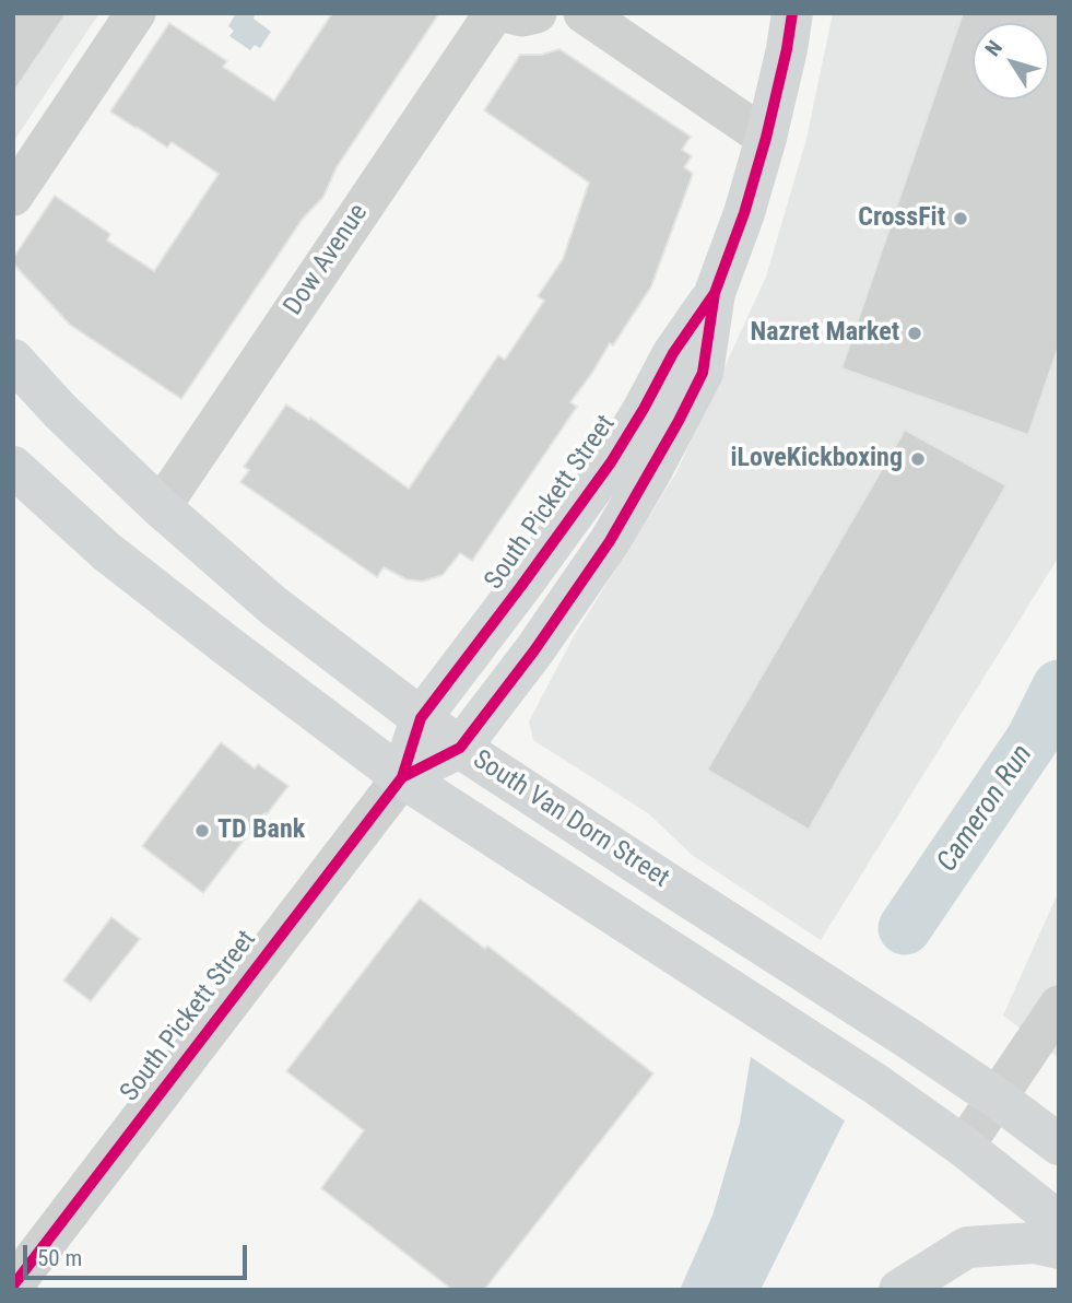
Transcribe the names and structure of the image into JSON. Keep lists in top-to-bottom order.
{
  "streets": {
    "main road": ["South Pickett Street", "South Van Dorn Street"],
    "street": ["Dow Avenue"]
  },
  "crossings": [
    ["Dow Avenue", "South Van Dorn Street"],
    ["South Pickett Street", "South Van Dorn Street"]
  ],
  "water": ["Cameron Run"],
  "places": [
    "CrossFit",
    "Nazret Market",
    "iLoveKickboxing",
    "TD Bank"
  ],
  "scale_bar": "50 m",
  "north": "top left"
}
